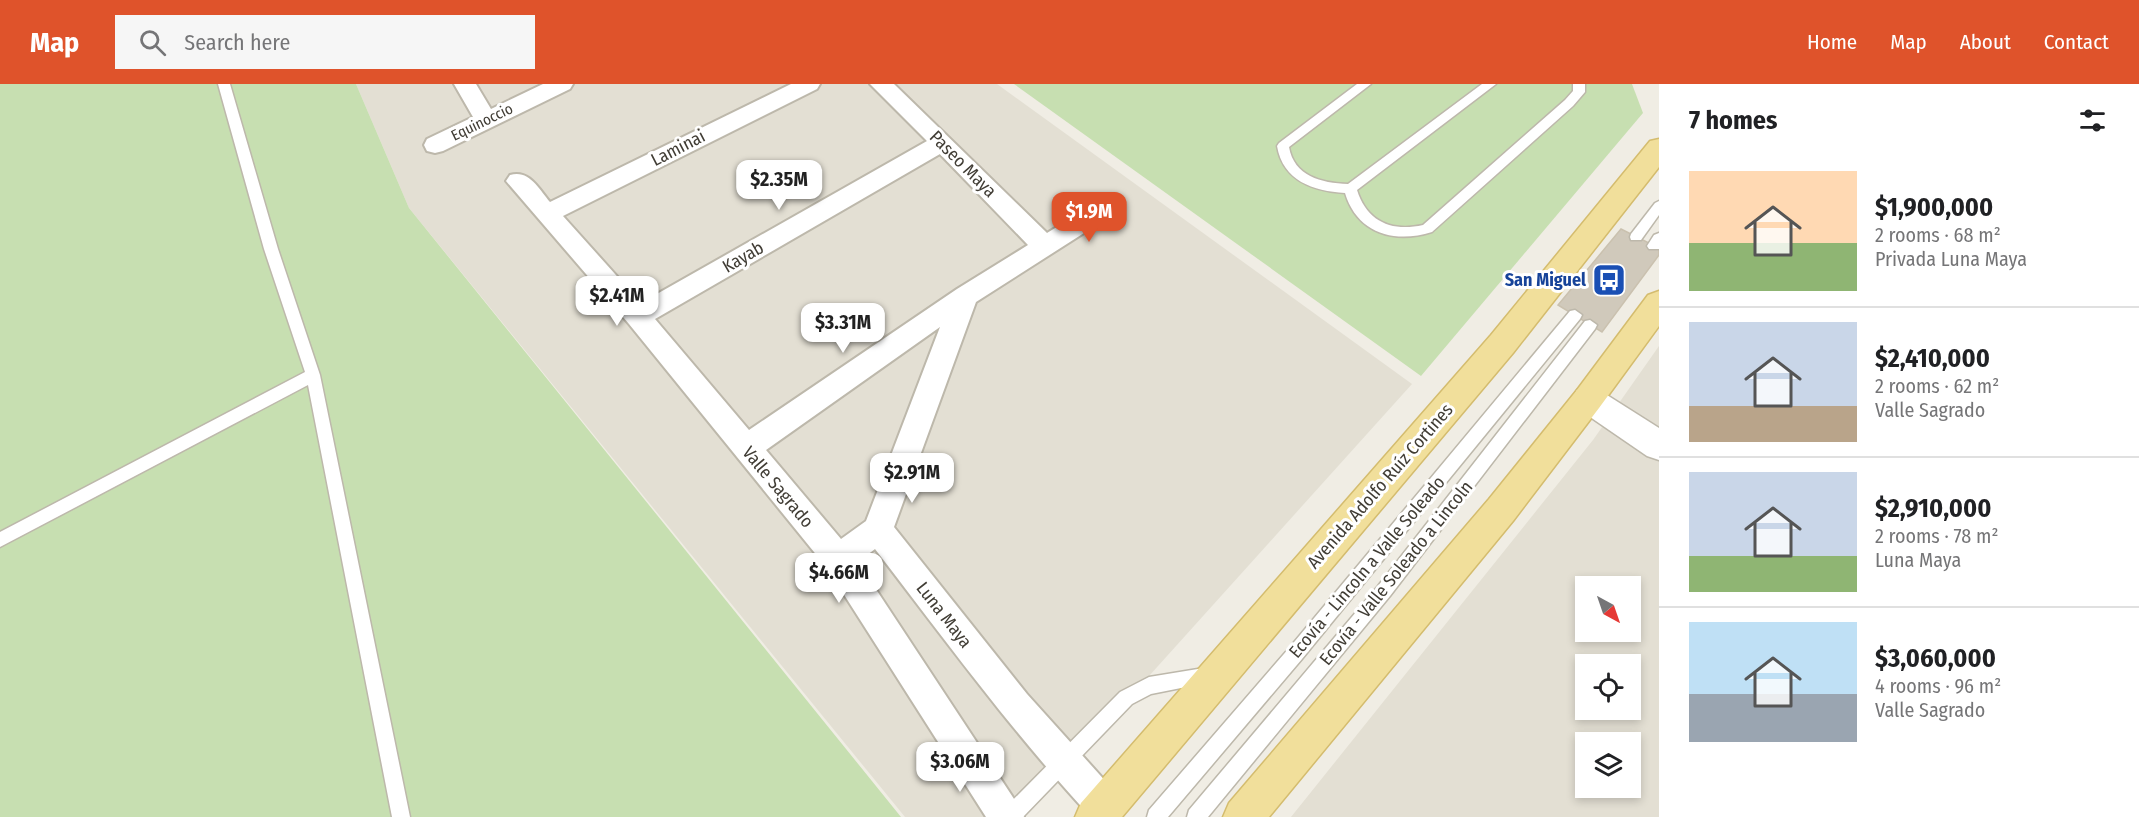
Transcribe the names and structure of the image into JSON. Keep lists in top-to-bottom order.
{
  "streets": {
    "main road": ["Avenida Adolfo Ruíz Cortines"],
    "street": [
      "Equinoccio",
      "Laminai",
      "Paseo Maya",
      "Kayab",
      "Valle Sagrado",
      "Luna Maya"
    ],
    "lane": ["Ecovía - Lincoln a Valle Soleado", "Ecovía - Valle Soleado a Lincoln"]
  },
  "crossings": [
    ["Laminai", "Valle Sagrado"],
    ["Paseo Maya", "Kayab"],
    ["Kayab", "Valle Sagrado"],
    ["Avenida Adolfo Ruíz Cortines", "Luna Maya"]
  ],
  "places": {
    "bus stop": ["San Miguel"]
  },
  "north": "bottom right",
  "page": {
    "header": "Map",
    "search": "Search here",
    "nav": [
      "Home",
      "Map",
      "About",
      "Contact"
    ],
    "heading": "7 homes",
    "list": [
      {
        "name": "$1,900,000",
        "note": "2 rooms · 68 m² · Privada Luna Maya"
      },
      {
        "name": "$2,410,000",
        "note": "2 rooms · 62 m² · Valle Sagrado"
      },
      {
        "name": "$2,910,000",
        "note": "2 rooms · 78 m² · Luna Maya"
      },
      {
        "name": "$3,060,000",
        "note": "4 rooms · 96 m² · Valle Sagrado"
      }
    ],
    "price": [
      "$2.35M",
      "$1.9M",
      "$2.41M",
      "$3.31M",
      "$2.91M",
      "$4.66M",
      "$3.06M"
    ]
  }
}
